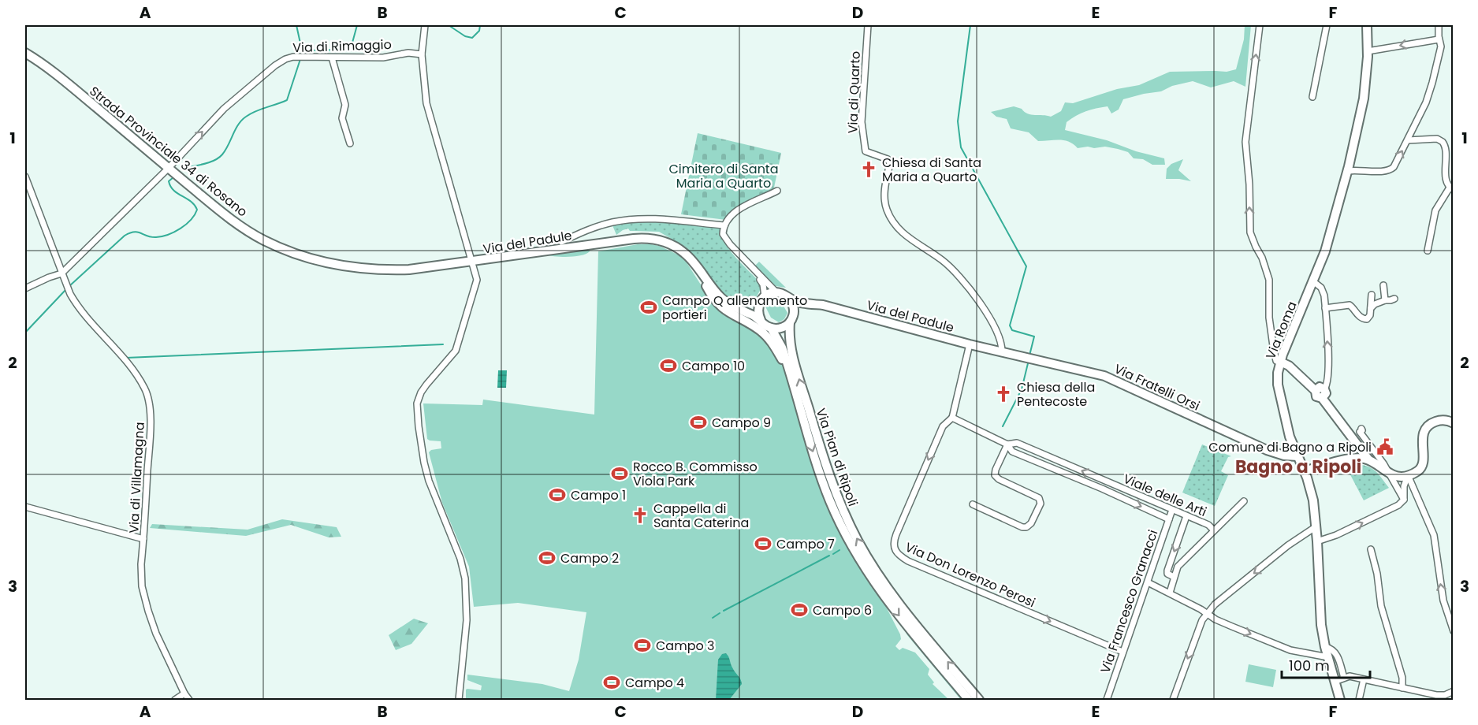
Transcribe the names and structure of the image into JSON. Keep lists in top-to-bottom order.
{
  "streets": {
    "main road": [
      "Strada Provinciale 34 di Rosano",
      "Via del Padule",
      "Via Roma",
      "Via Fratelli Orsi",
      "Via Pian di Ripoli"
    ],
    "street": [
      "Via di Rimaggio",
      "Via di Quarto",
      "Via di Villamagna",
      "Viale delle Arti",
      "Via Don Lorenzo Perosi",
      "Via Francesco Granacci"
    ]
  },
  "crossings": [
    ["Via di Rimaggio", "Strada Provinciale 34 di Rosano"],
    ["Via di Rimaggio", "Via di Villamagna"],
    ["Via di Quarto", "Via del Padule"],
    ["Via di Quarto", "Via Fratelli Orsi"],
    ["Strada Provinciale 34 di Rosano", "Via del Padule"],
    ["Via del Padule", "Via Fratelli Orsi"],
    ["Via del Padule", "Via Pian di Ripoli"],
    ["Via Roma", "Via Fratelli Orsi"],
    ["Viale delle Arti", "Via Don Lorenzo Perosi"],
    ["Viale delle Arti", "Via Francesco Granacci"],
    ["Via Don Lorenzo Perosi", "Via Francesco Granacci"]
  ],
  "one_way": ["Via di Rimaggio"],
  "districts": ["Bagno a Ripoli"],
  "parks": ["Cimitero di Santa Maria a Quarto"],
  "places": {
    "church": ["Chiesa di Santa Maria a Quarto", "Chiesa della Pentecoste", "Cappella di Santa Caterina"],
    "sports": [
      "Campo Q allenamento portieri",
      "Campo 10",
      "Campo 9",
      "Rocco B. Commisso Viola Park",
      "Campo 1",
      "Campo 7",
      "Campo 2",
      "Campo 6",
      "Campo 3",
      "Campo 4"
    ],
    "public building": ["Comune di Bagno a Ripoli"]
  },
  "scale_bar": "100 m",
  "grid": {
    "columns": [
      "A",
      "B",
      "C",
      "D",
      "E",
      "F"
    ],
    "rows": ["1", "2", "3"]
  }
}
